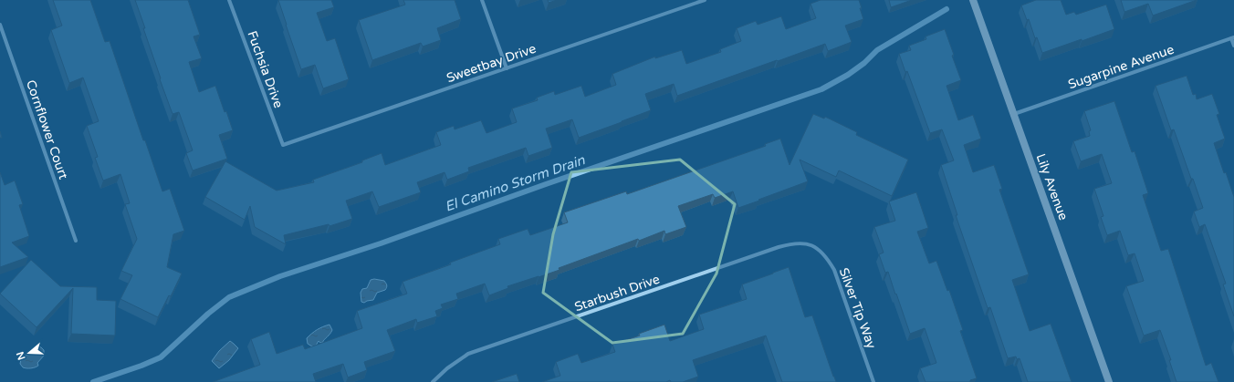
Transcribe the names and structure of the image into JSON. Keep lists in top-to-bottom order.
{
  "streets": {
    "street": [
      "Sweetbay Drive",
      "Sugarpine Avenue",
      "Fuchsia Drive",
      "Cornflower Court",
      "Lily Avenue",
      "Starbush Drive",
      "Silver Tip Way"
    ]
  },
  "crossings": [
    ["Sweetbay Drive", "Fuchsia Drive"],
    ["Sugarpine Avenue", "Lily Avenue"],
    ["Starbush Drive", "Silver Tip Way"]
  ],
  "water": ["El Camino Storm Drain"],
  "north": "left"
}
